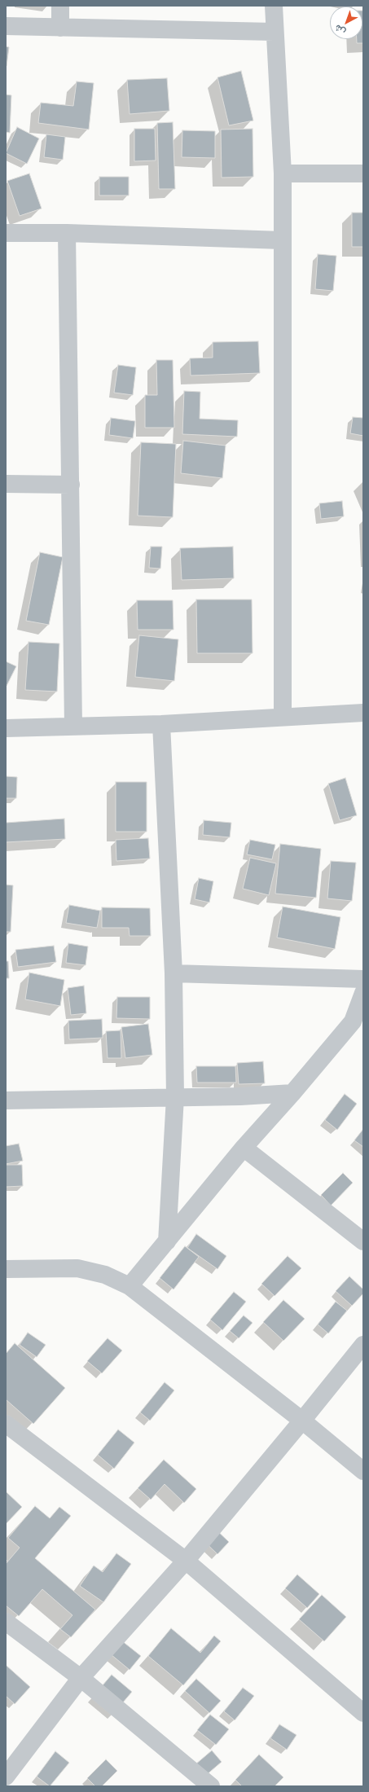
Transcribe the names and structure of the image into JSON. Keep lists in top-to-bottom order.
{
  "north": "bottom left"
}
